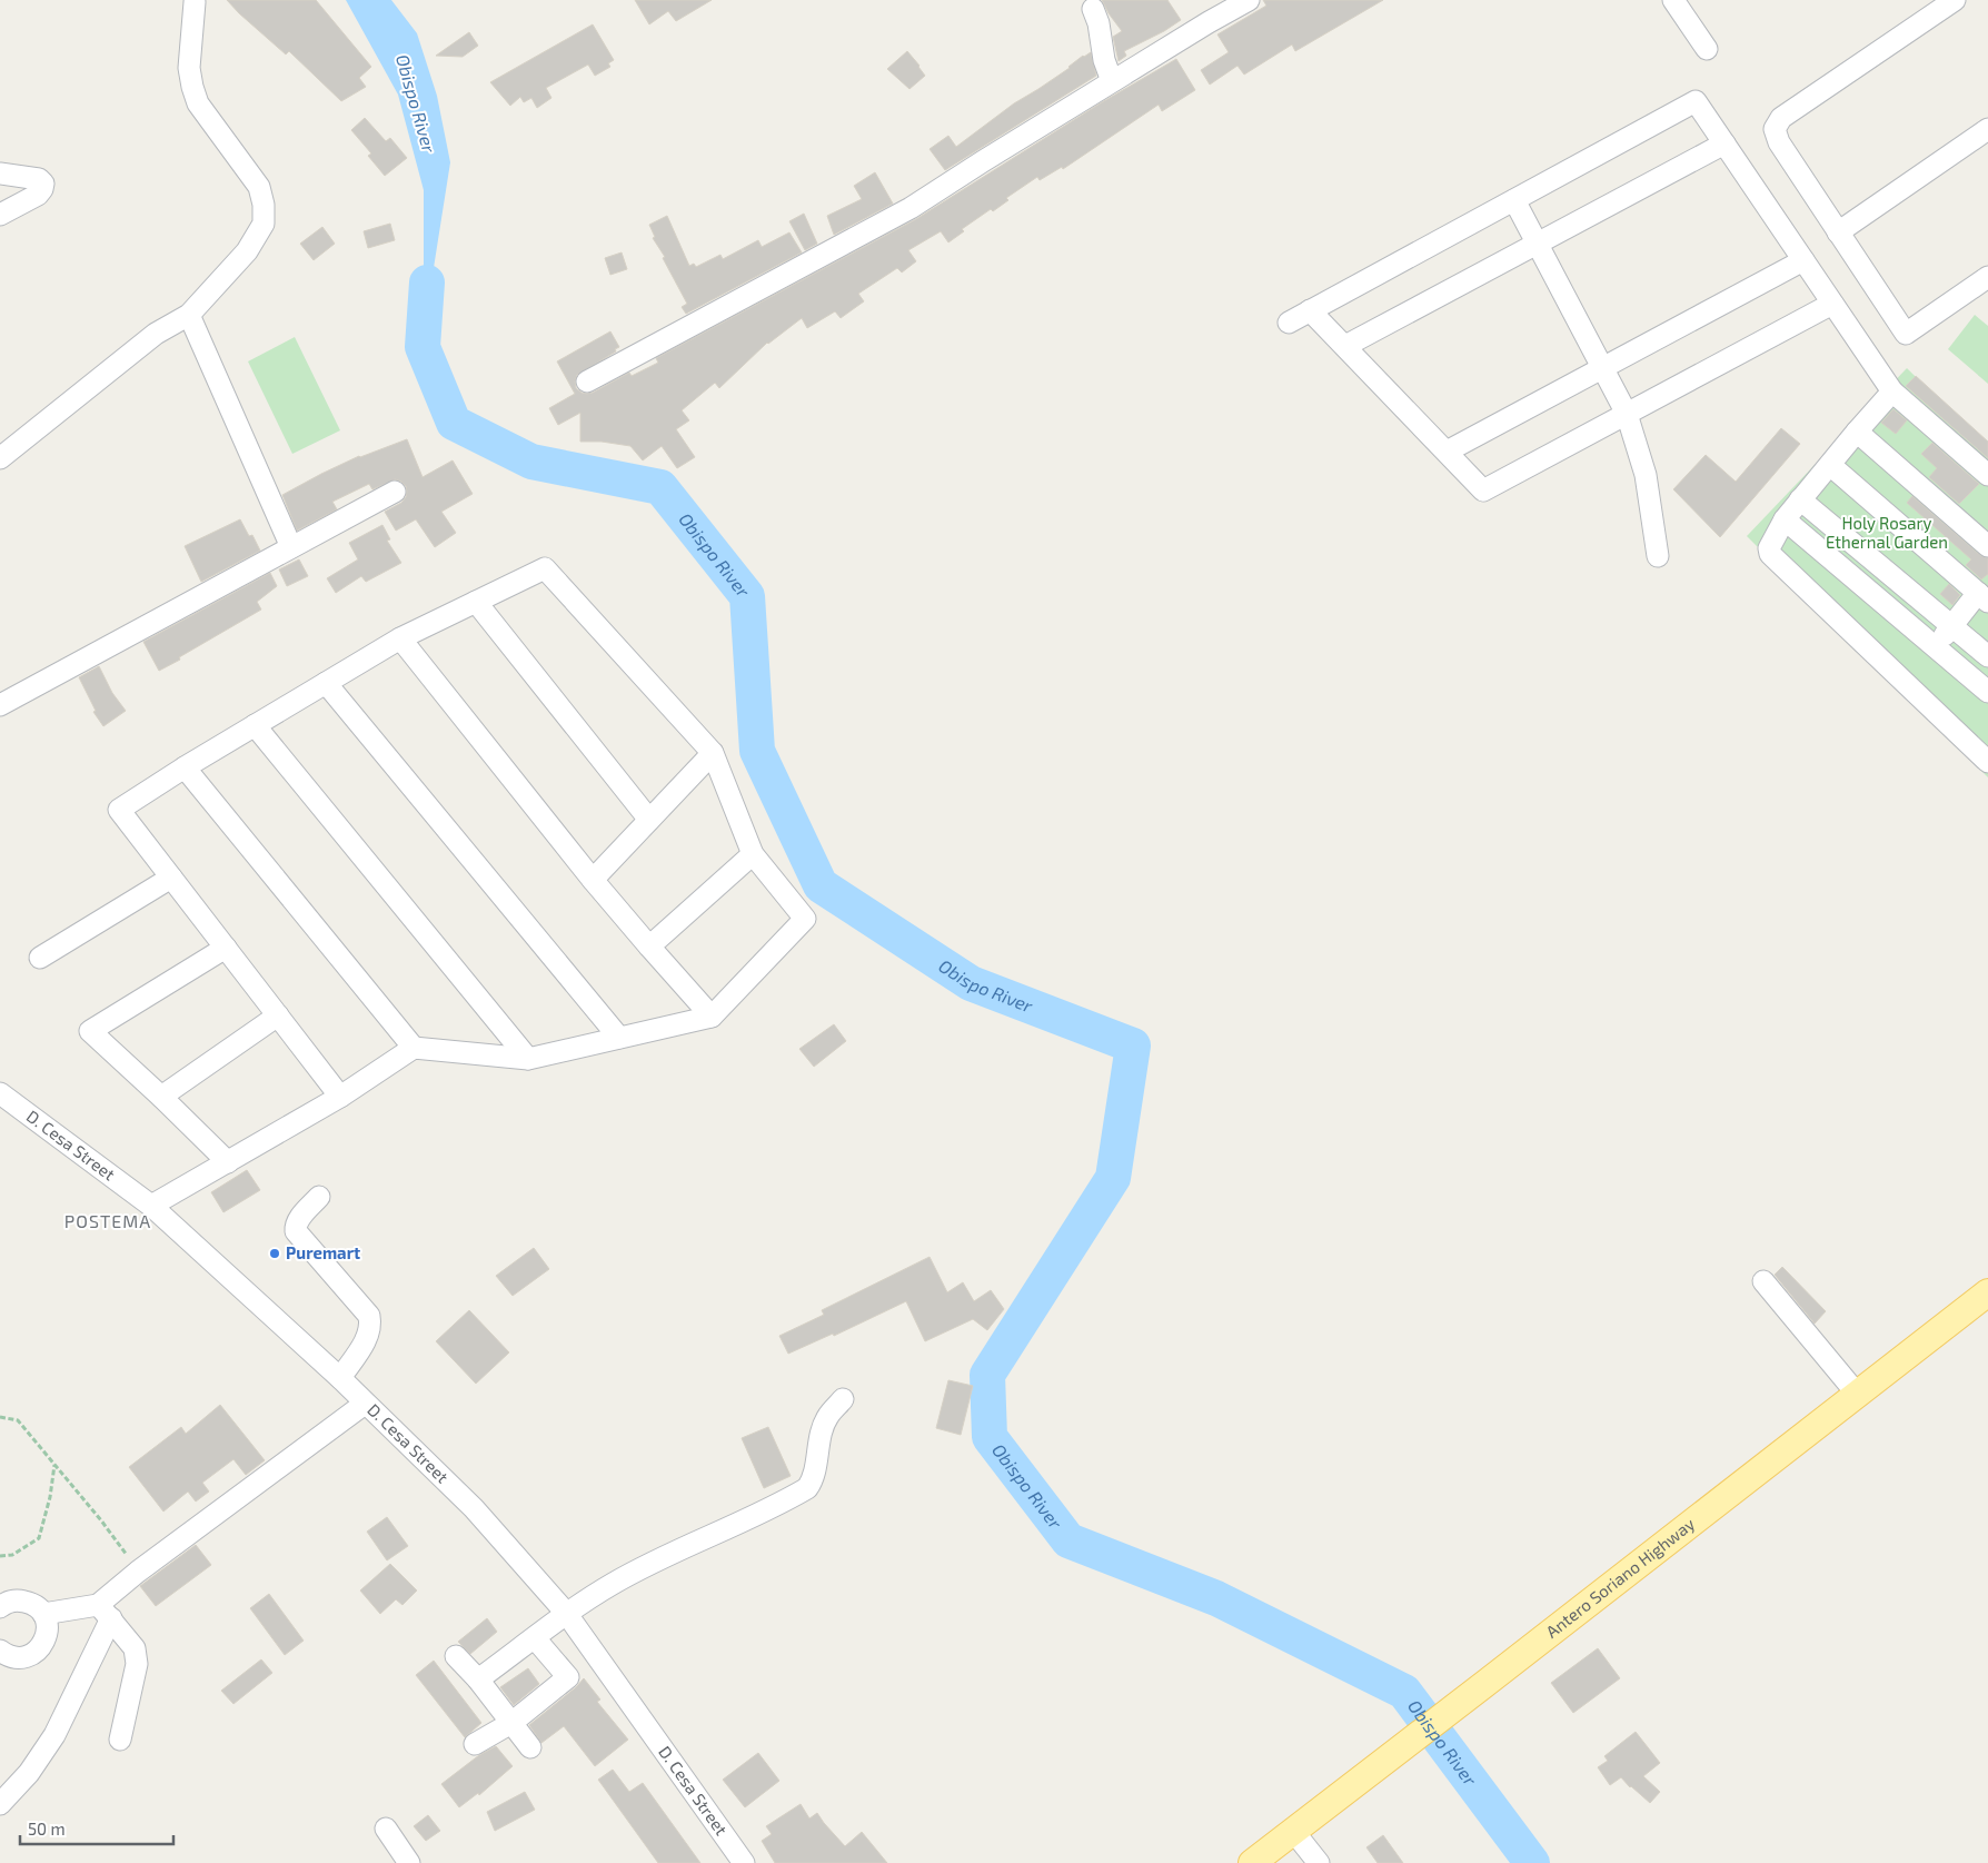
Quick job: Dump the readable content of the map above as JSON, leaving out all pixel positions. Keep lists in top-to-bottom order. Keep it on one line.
{"streets":{"main road":["Antero Soriano Highway"],"street":["D. Cesa Street"]},"districts":["POSTEMA"],"water":["Obispo River"],"parks":["Holy Rosary Ethernal Garden"],"places":["Puremart"],"scale_bar":"50 m"}
